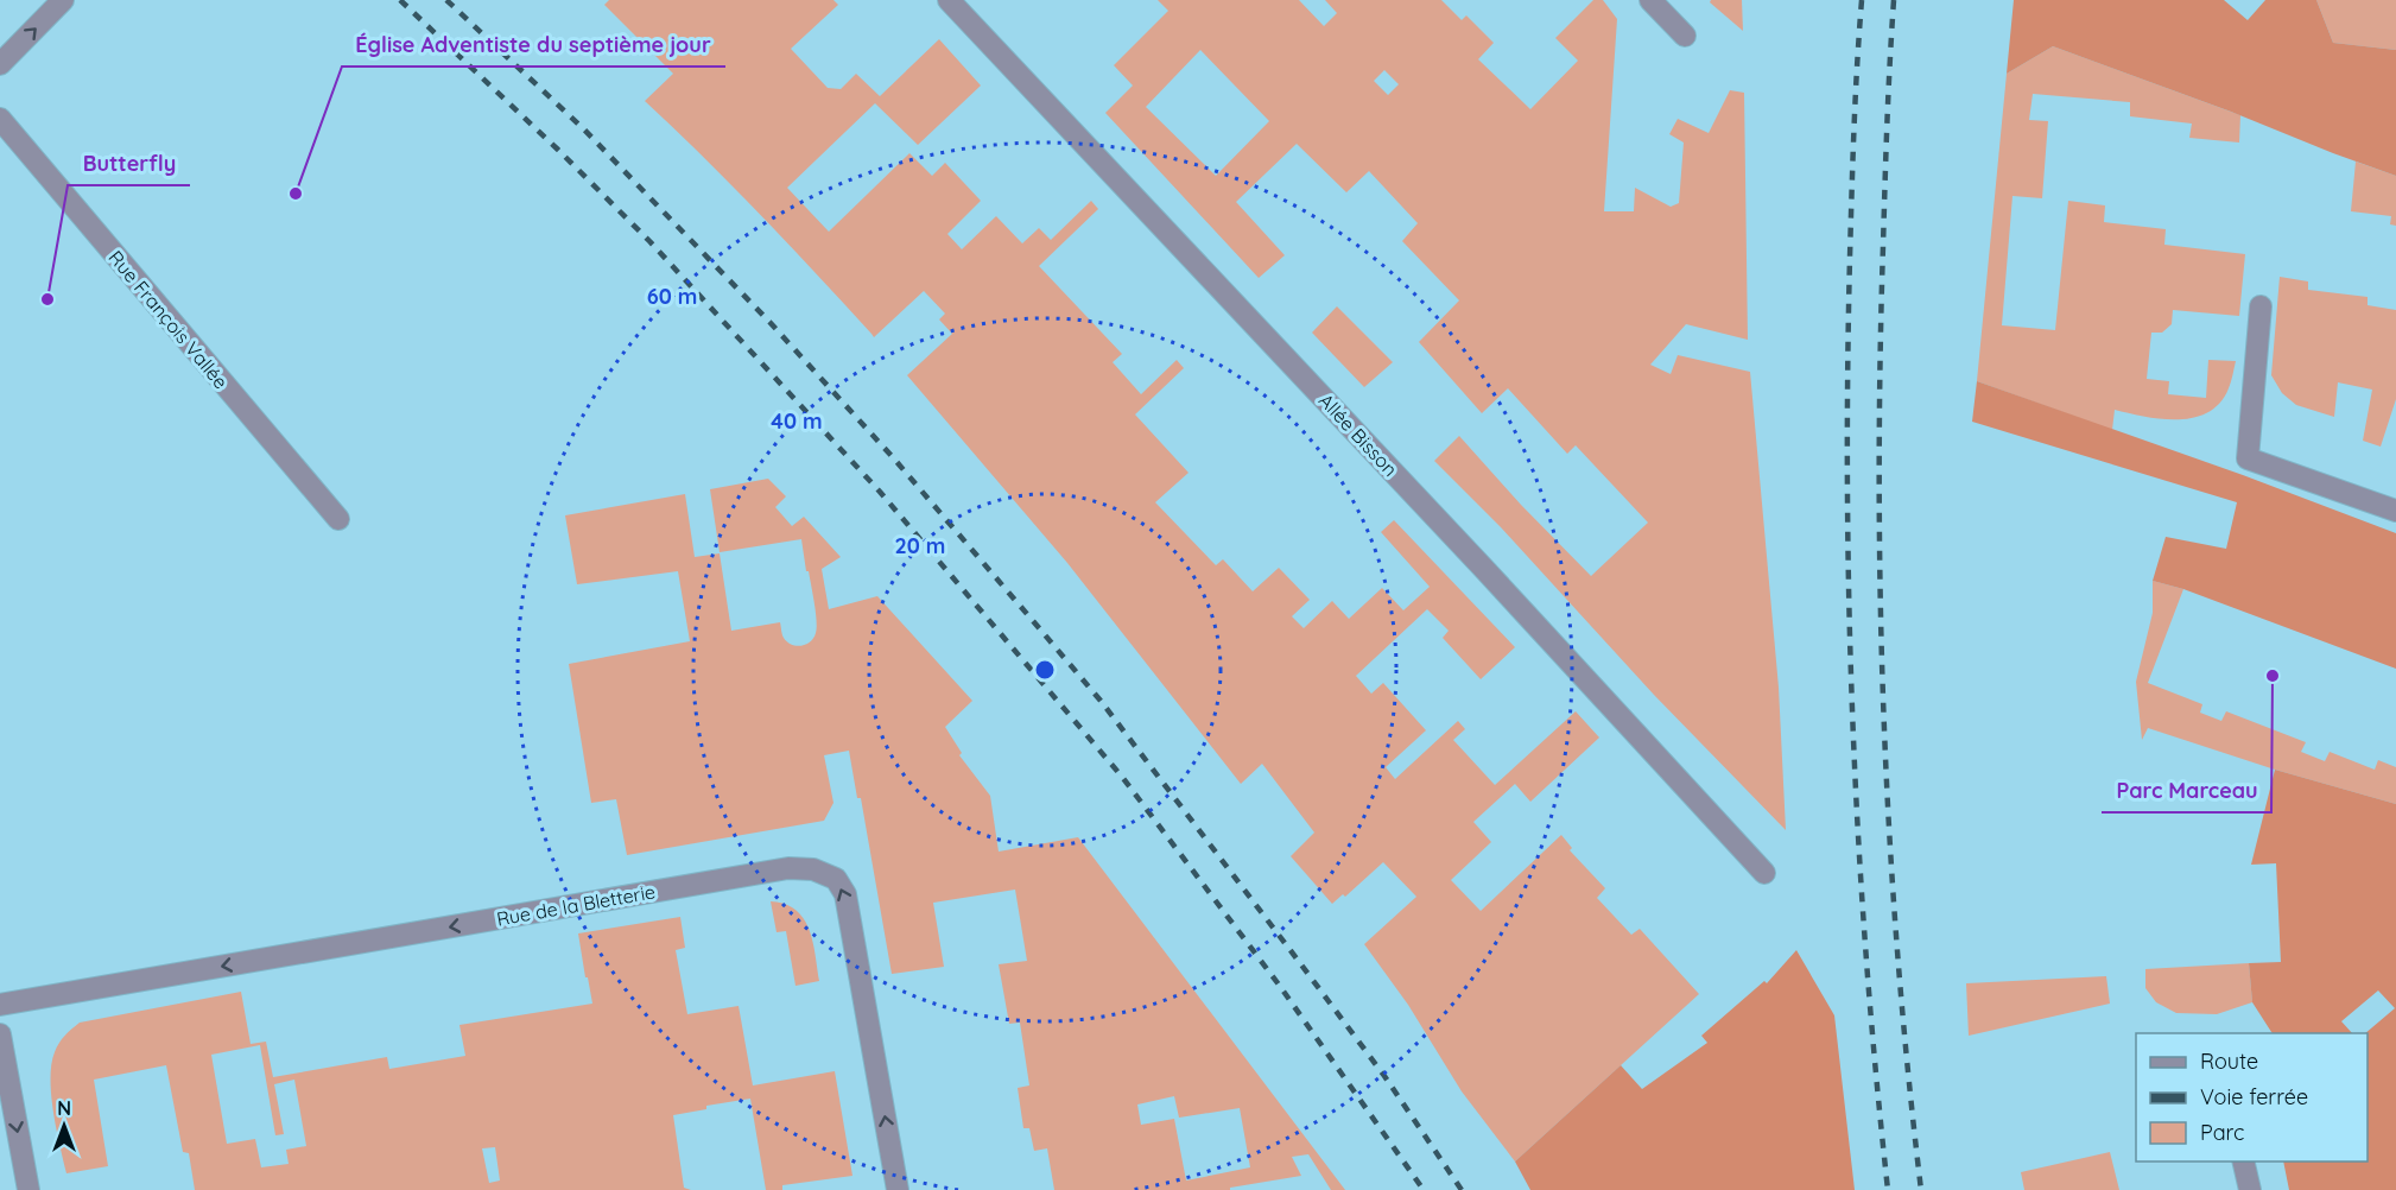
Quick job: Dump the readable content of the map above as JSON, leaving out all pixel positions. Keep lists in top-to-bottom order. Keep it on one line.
{"streets":{"street":["Rue François Vallée","Allée Bisson","Rue de la Bletterie"]},"places":["Église Adventiste du septième jour","Butterfly","Parc Marceau"],"legend":["Route","Voie ferrée","Parc"],"north":"top","rings":["60 m","40 m","20 m"]}
